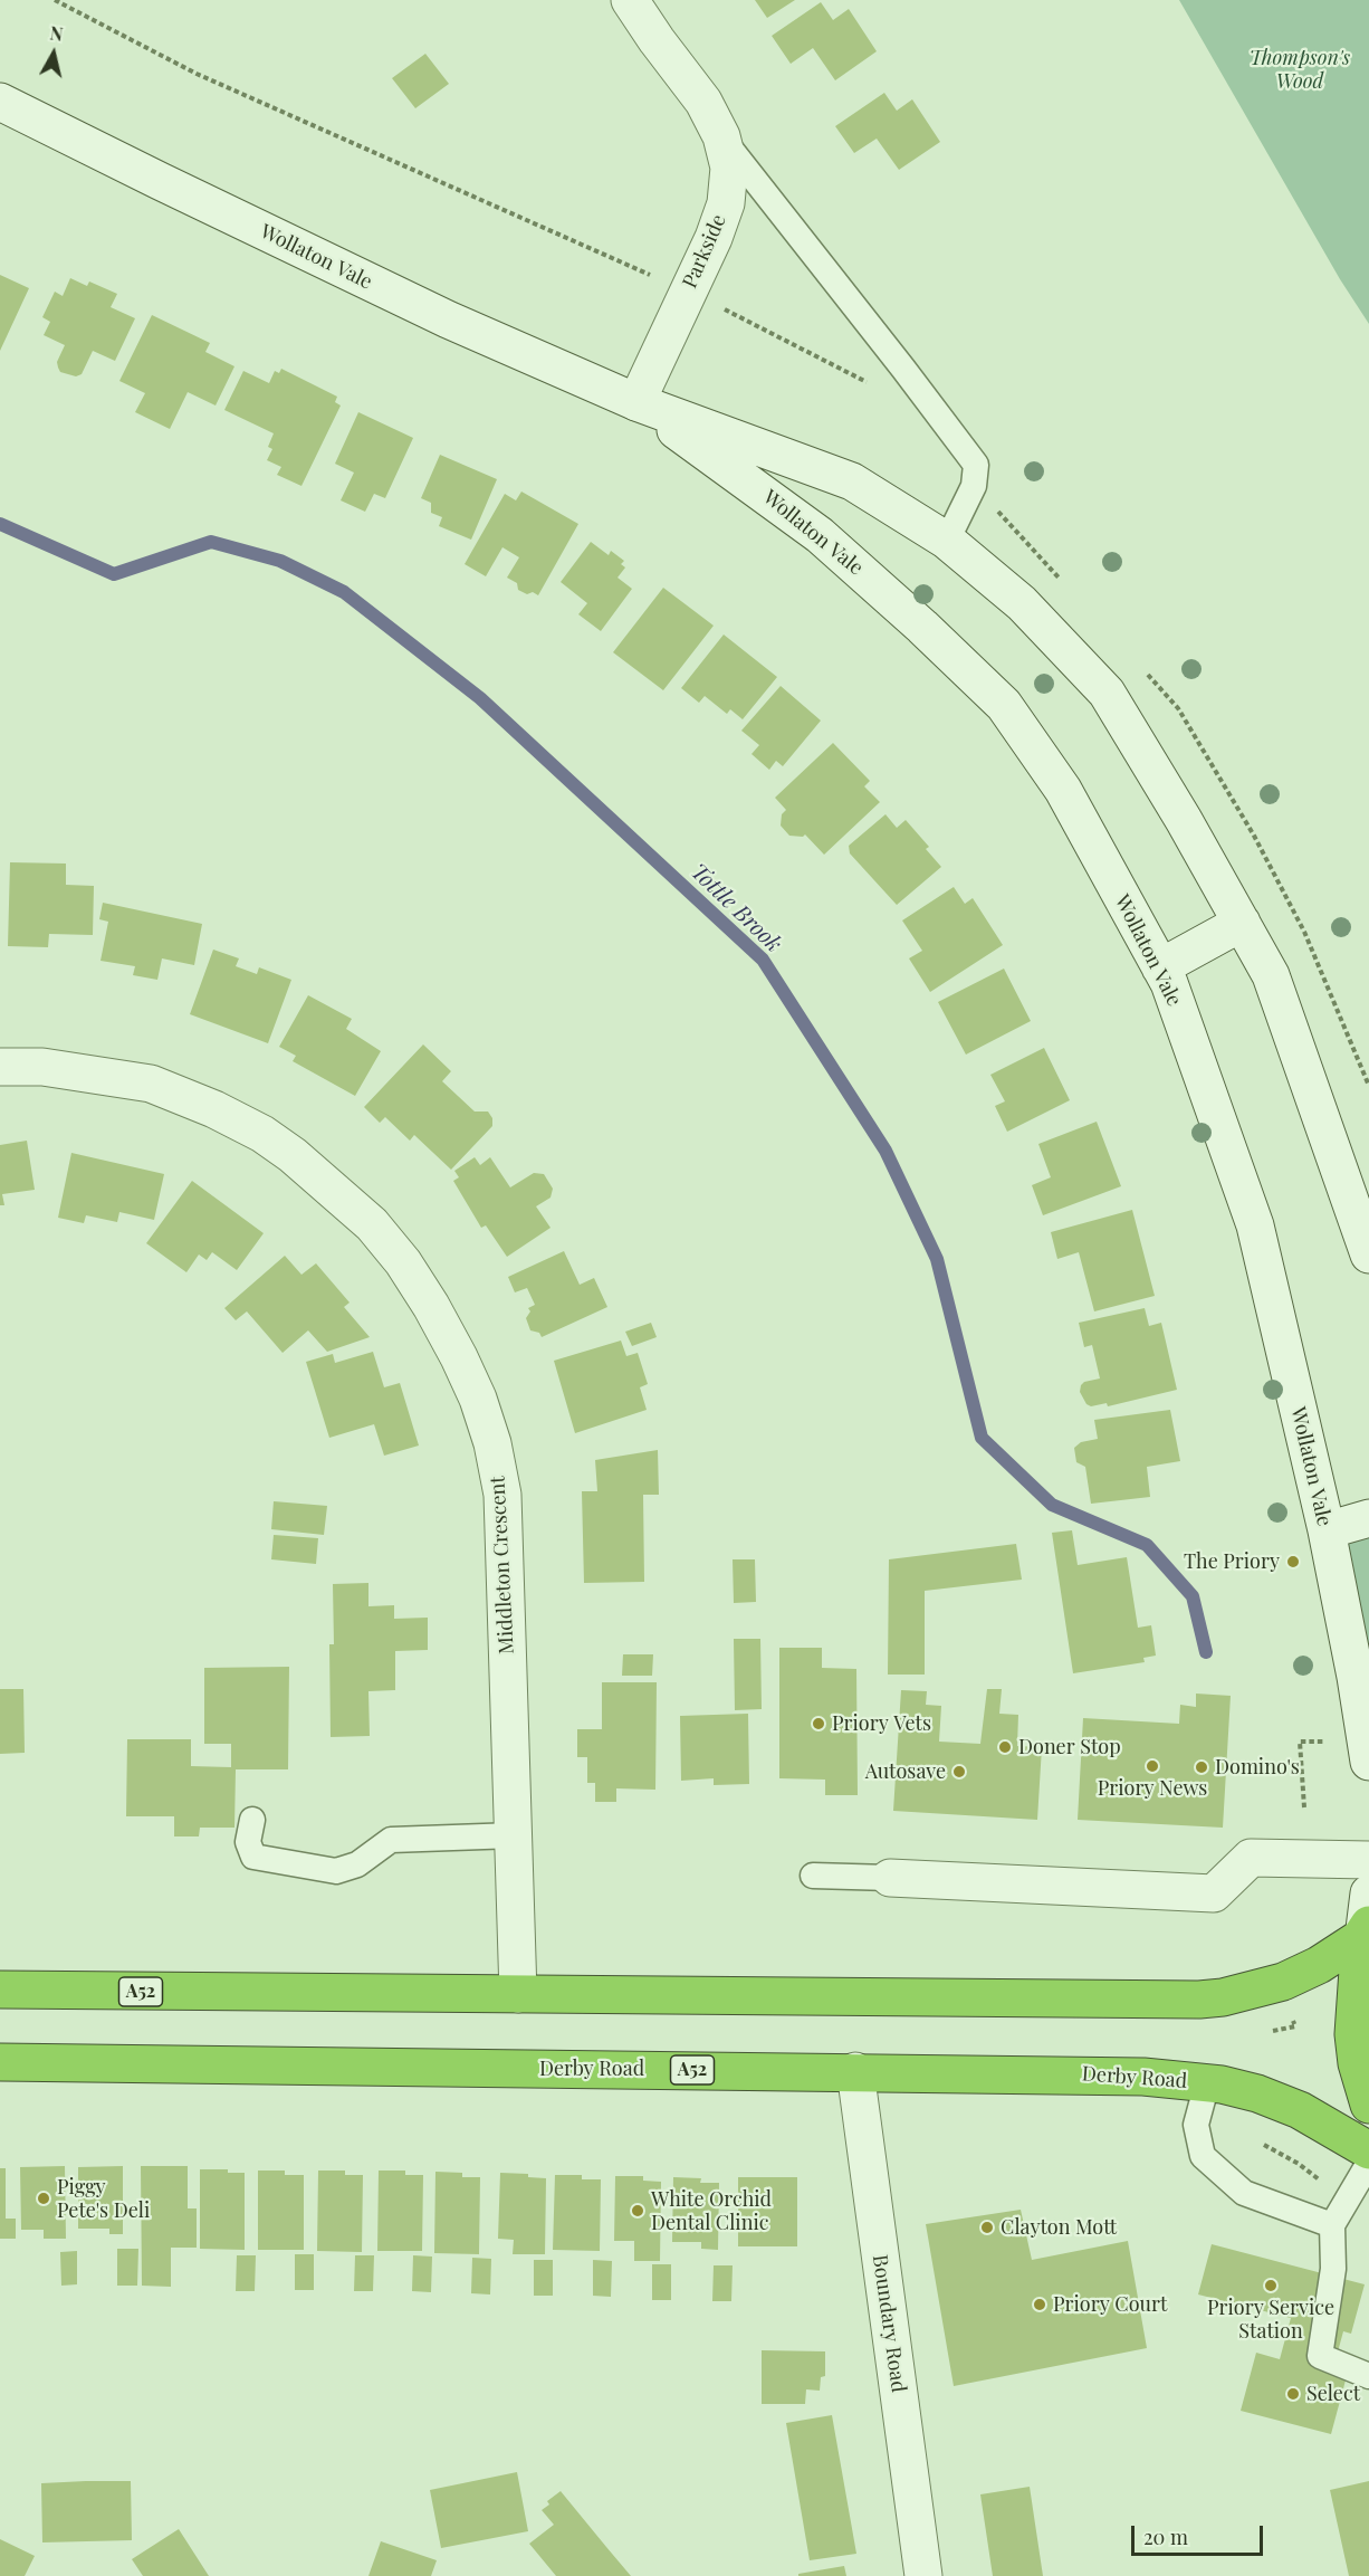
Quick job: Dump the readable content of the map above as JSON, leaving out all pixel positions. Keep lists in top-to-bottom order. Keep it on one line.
{"streets":{"highway":["A52","Derby Road"],"street":["Parkside","Wollaton Vale","Middleton Crescent","Boundary Road"]},"crossings":[["Parkside","Wollaton Vale"],["Middleton Crescent","A52"],["Derby Road","Boundary Road"]],"water":["Tottle Brook"],"parks":["Thompson's Wood"],"places":["The Priory","Priory Vets","Doner Stop","Priory News","Domino's","Autosave","Piggy Pete's Deli","White Orchid Dental Clinic","Clayton Mott","Priory Service Station","Priory Court","Select"],"scale_bar":"20 m","north":"top"}
